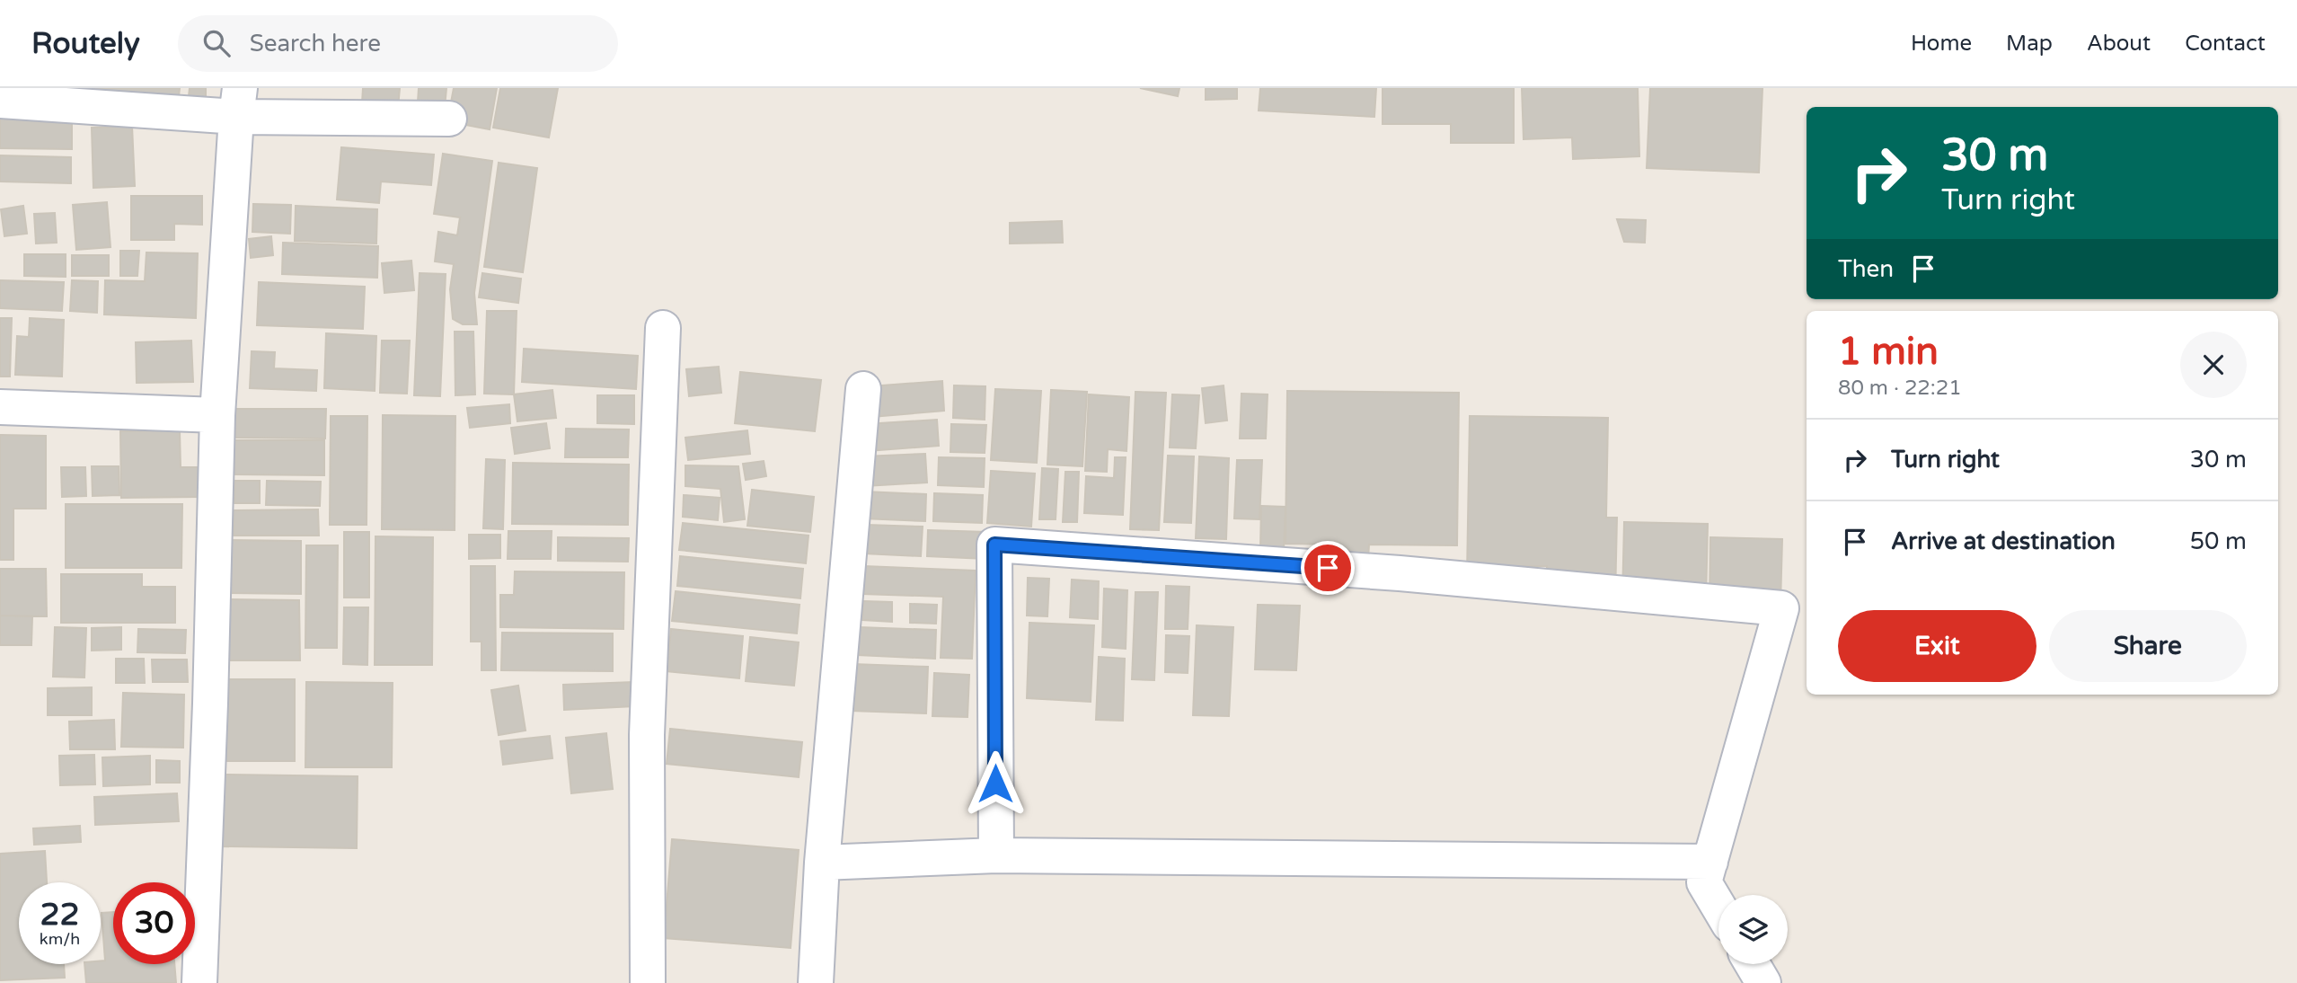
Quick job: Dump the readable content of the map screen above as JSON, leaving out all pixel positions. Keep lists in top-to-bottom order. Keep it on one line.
{"page":{"header":"Routely","search":"Search here","nav":["Home","Map","About","Contact"],"turn":["30 m","Turn right"],"then":"Then","heading":["1 min","80 m · 22:21"],"list":[{"name":"Turn right","value":"30 m"},{"name":"Arrive at destination","value":"50 m"}],"buttons":["Exit","Share"],"speed":"22 km/h","limit":"30"}}
